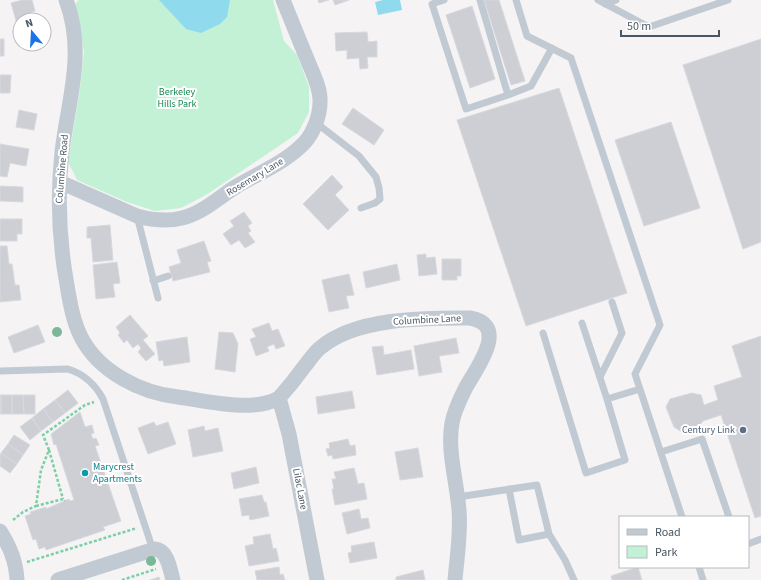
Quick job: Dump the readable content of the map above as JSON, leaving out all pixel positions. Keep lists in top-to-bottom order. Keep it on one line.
{"streets":{"street":["Columbine Road","Rosemary Lane","Columbine Lane","Lilac Lane"]},"crossings":[["Columbine Road","Rosemary Lane"],["Columbine Road","Columbine Lane"],["Columbine Road","Lilac Lane"],["Columbine Lane","Lilac Lane"]],"parks":["Berkeley Hills Park"],"places":["Century Link","Marycrest Apartments"],"legend":["Road","Park"],"scale_bar":"50 m","north":"top"}
